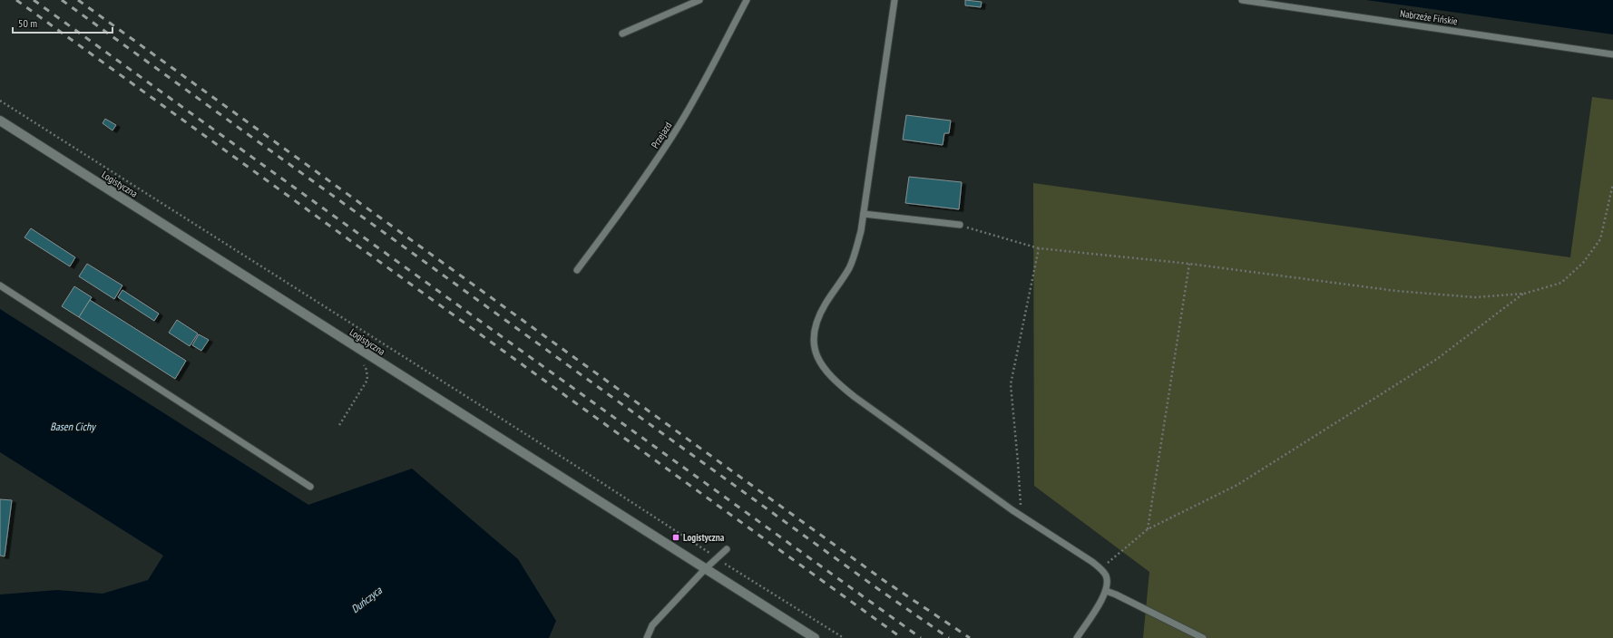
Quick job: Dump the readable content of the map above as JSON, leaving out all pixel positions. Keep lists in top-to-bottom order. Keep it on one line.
{"streets":{"street":["Logistyczna"],"lane":["Nabrzeże Fińskie","Przejazd"]},"water":["Basen Cichy","Duńczyca"],"places":{"transit":["Logistyczna"]},"scale_bar":"50 m"}
